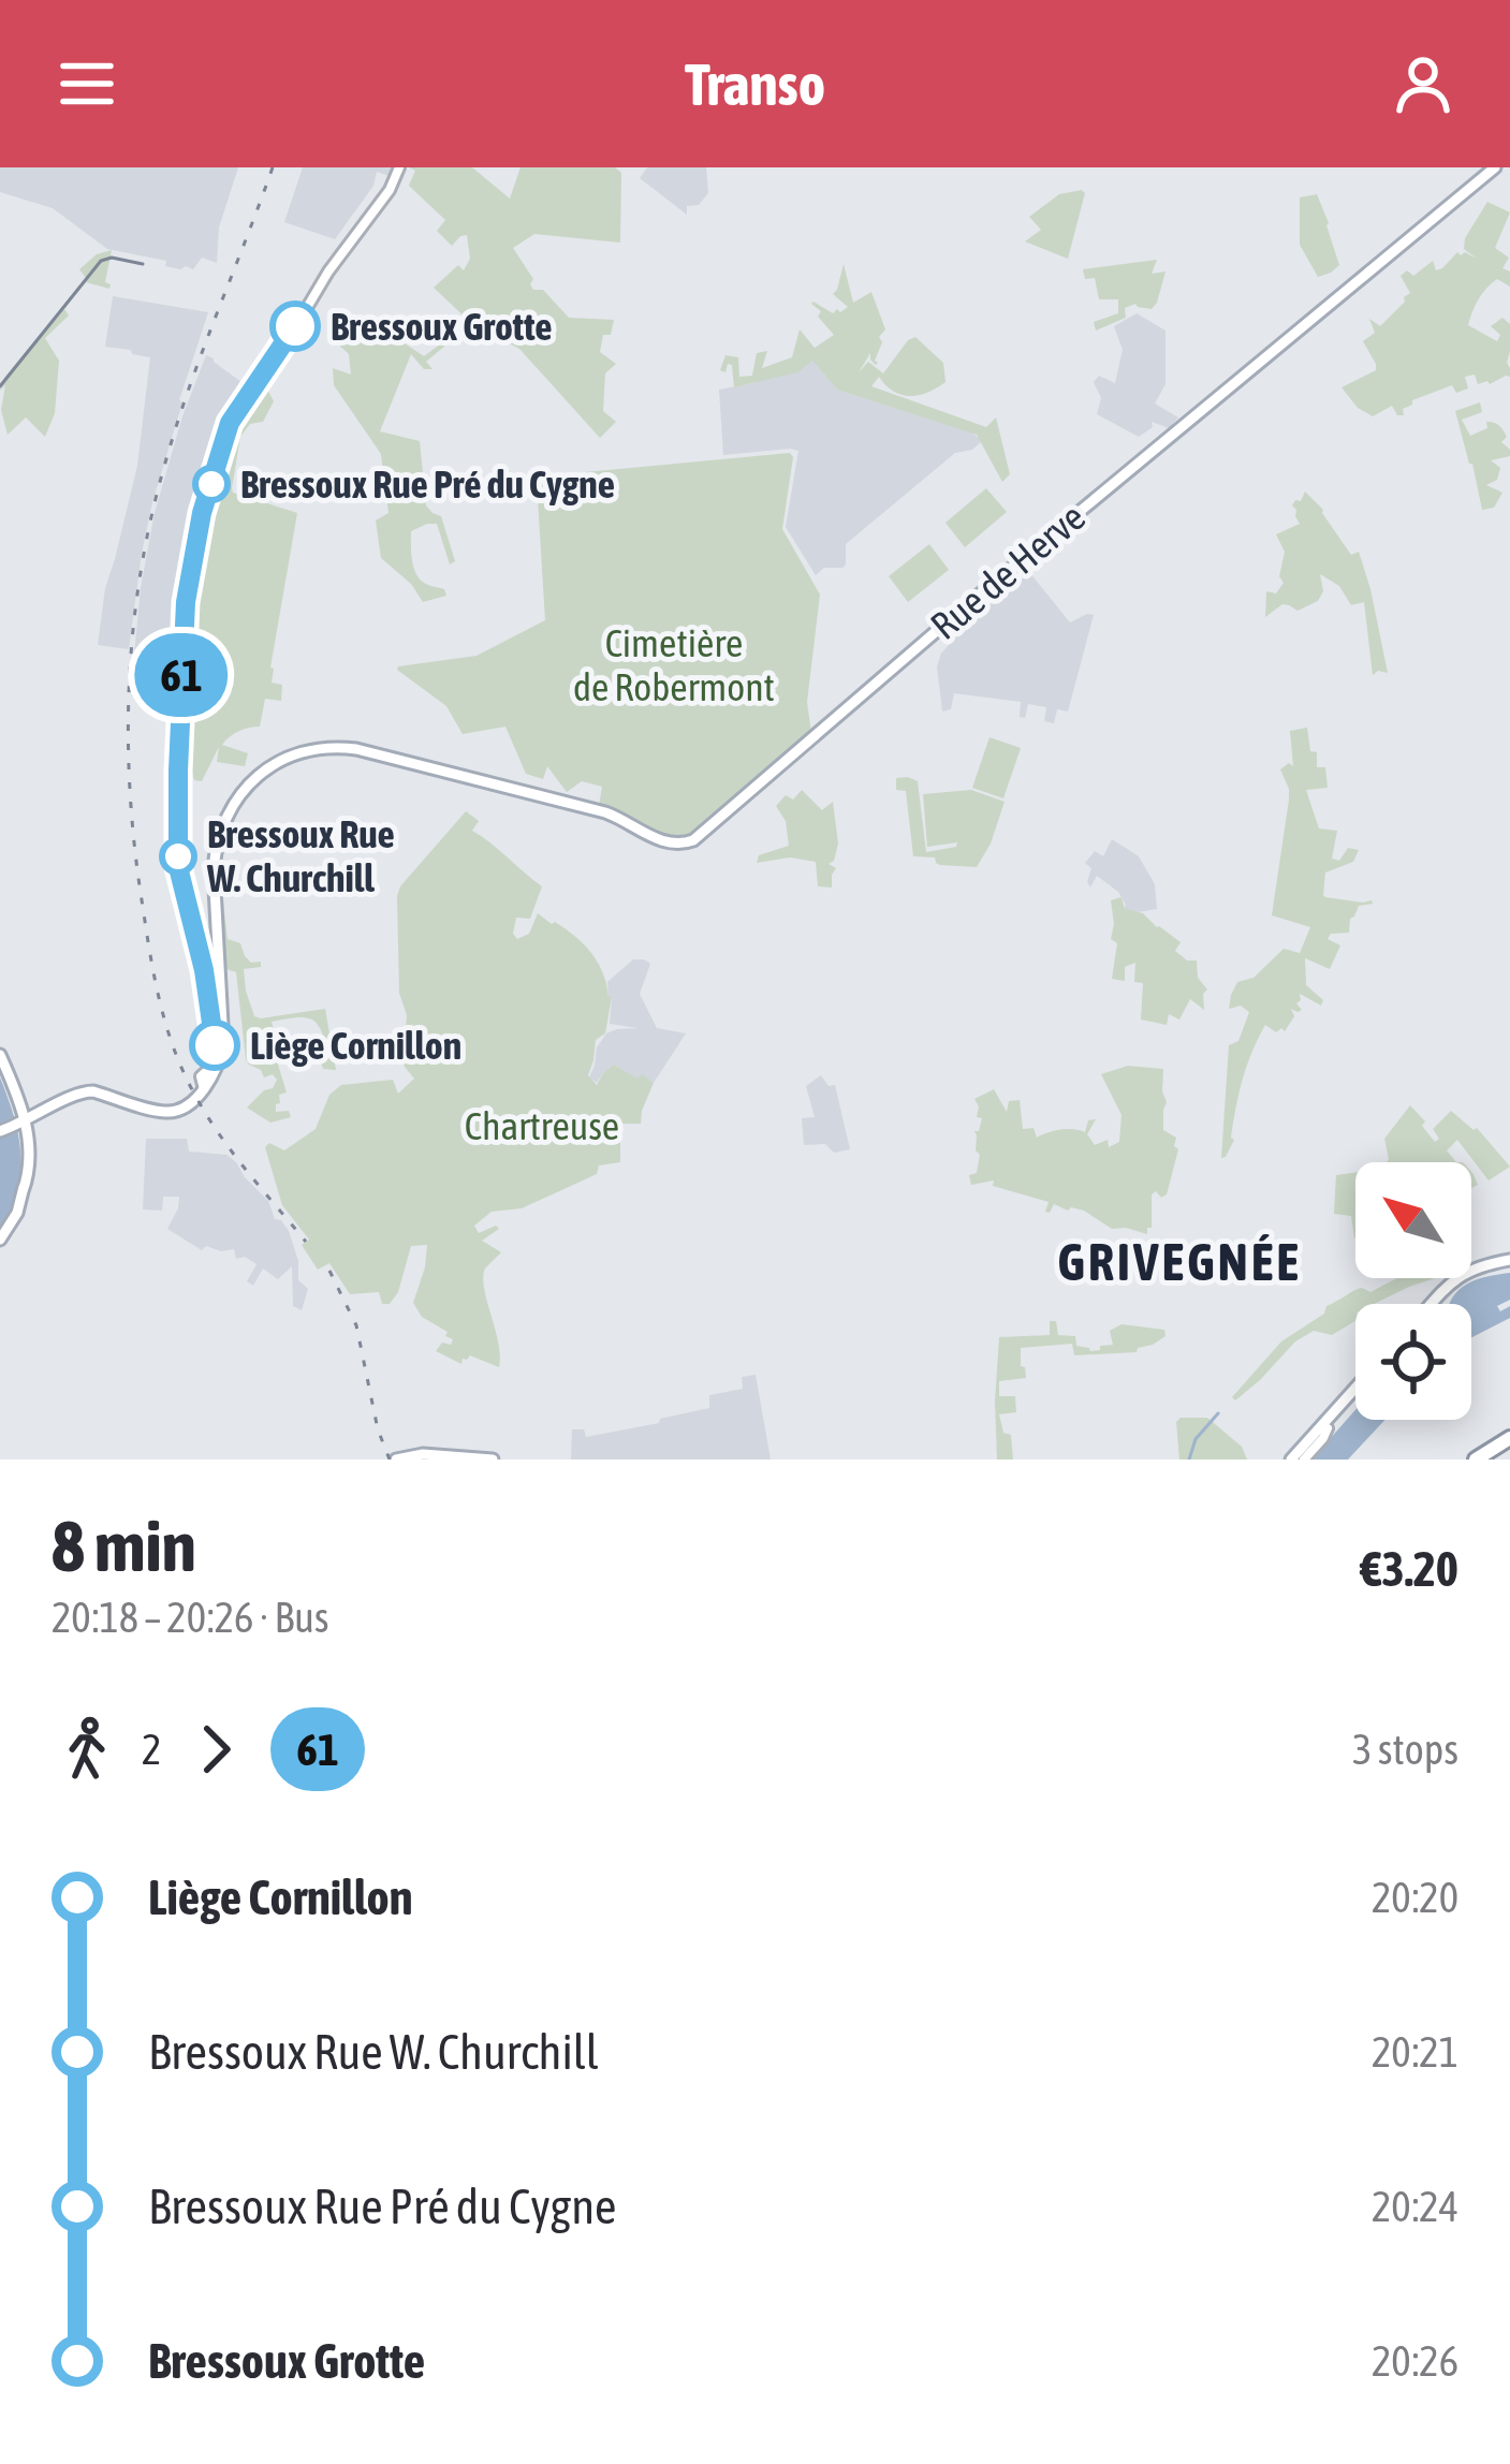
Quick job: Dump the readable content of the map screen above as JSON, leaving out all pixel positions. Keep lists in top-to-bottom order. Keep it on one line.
{"streets":{"main road":["Rue de Herve"]},"districts":["GRIVEGNÉE"],"parks":["Cimetière de Robermont","Chartreuse"],"places":["Bressoux Grotte","Bressoux Rue Pré du Cygne","Bressoux Rue W. Churchill","Liège Cornillon"],"lines":["bus line 61"],"north":"top left","page":{"header":"Transo","on_map":"61","heading":["8 min","20:18 – 20:26 · Bus","€3.20"],"legs":["2","61","3 stops"],"list":[{"name":"Liège Cornillon","value":"20:20"},{"name":"Bressoux Rue W. Churchill","value":"20:21"},{"name":"Bressoux Rue Pré du Cygne","value":"20:24"},{"name":"Bressoux Grotte","value":"20:26"}]}}
